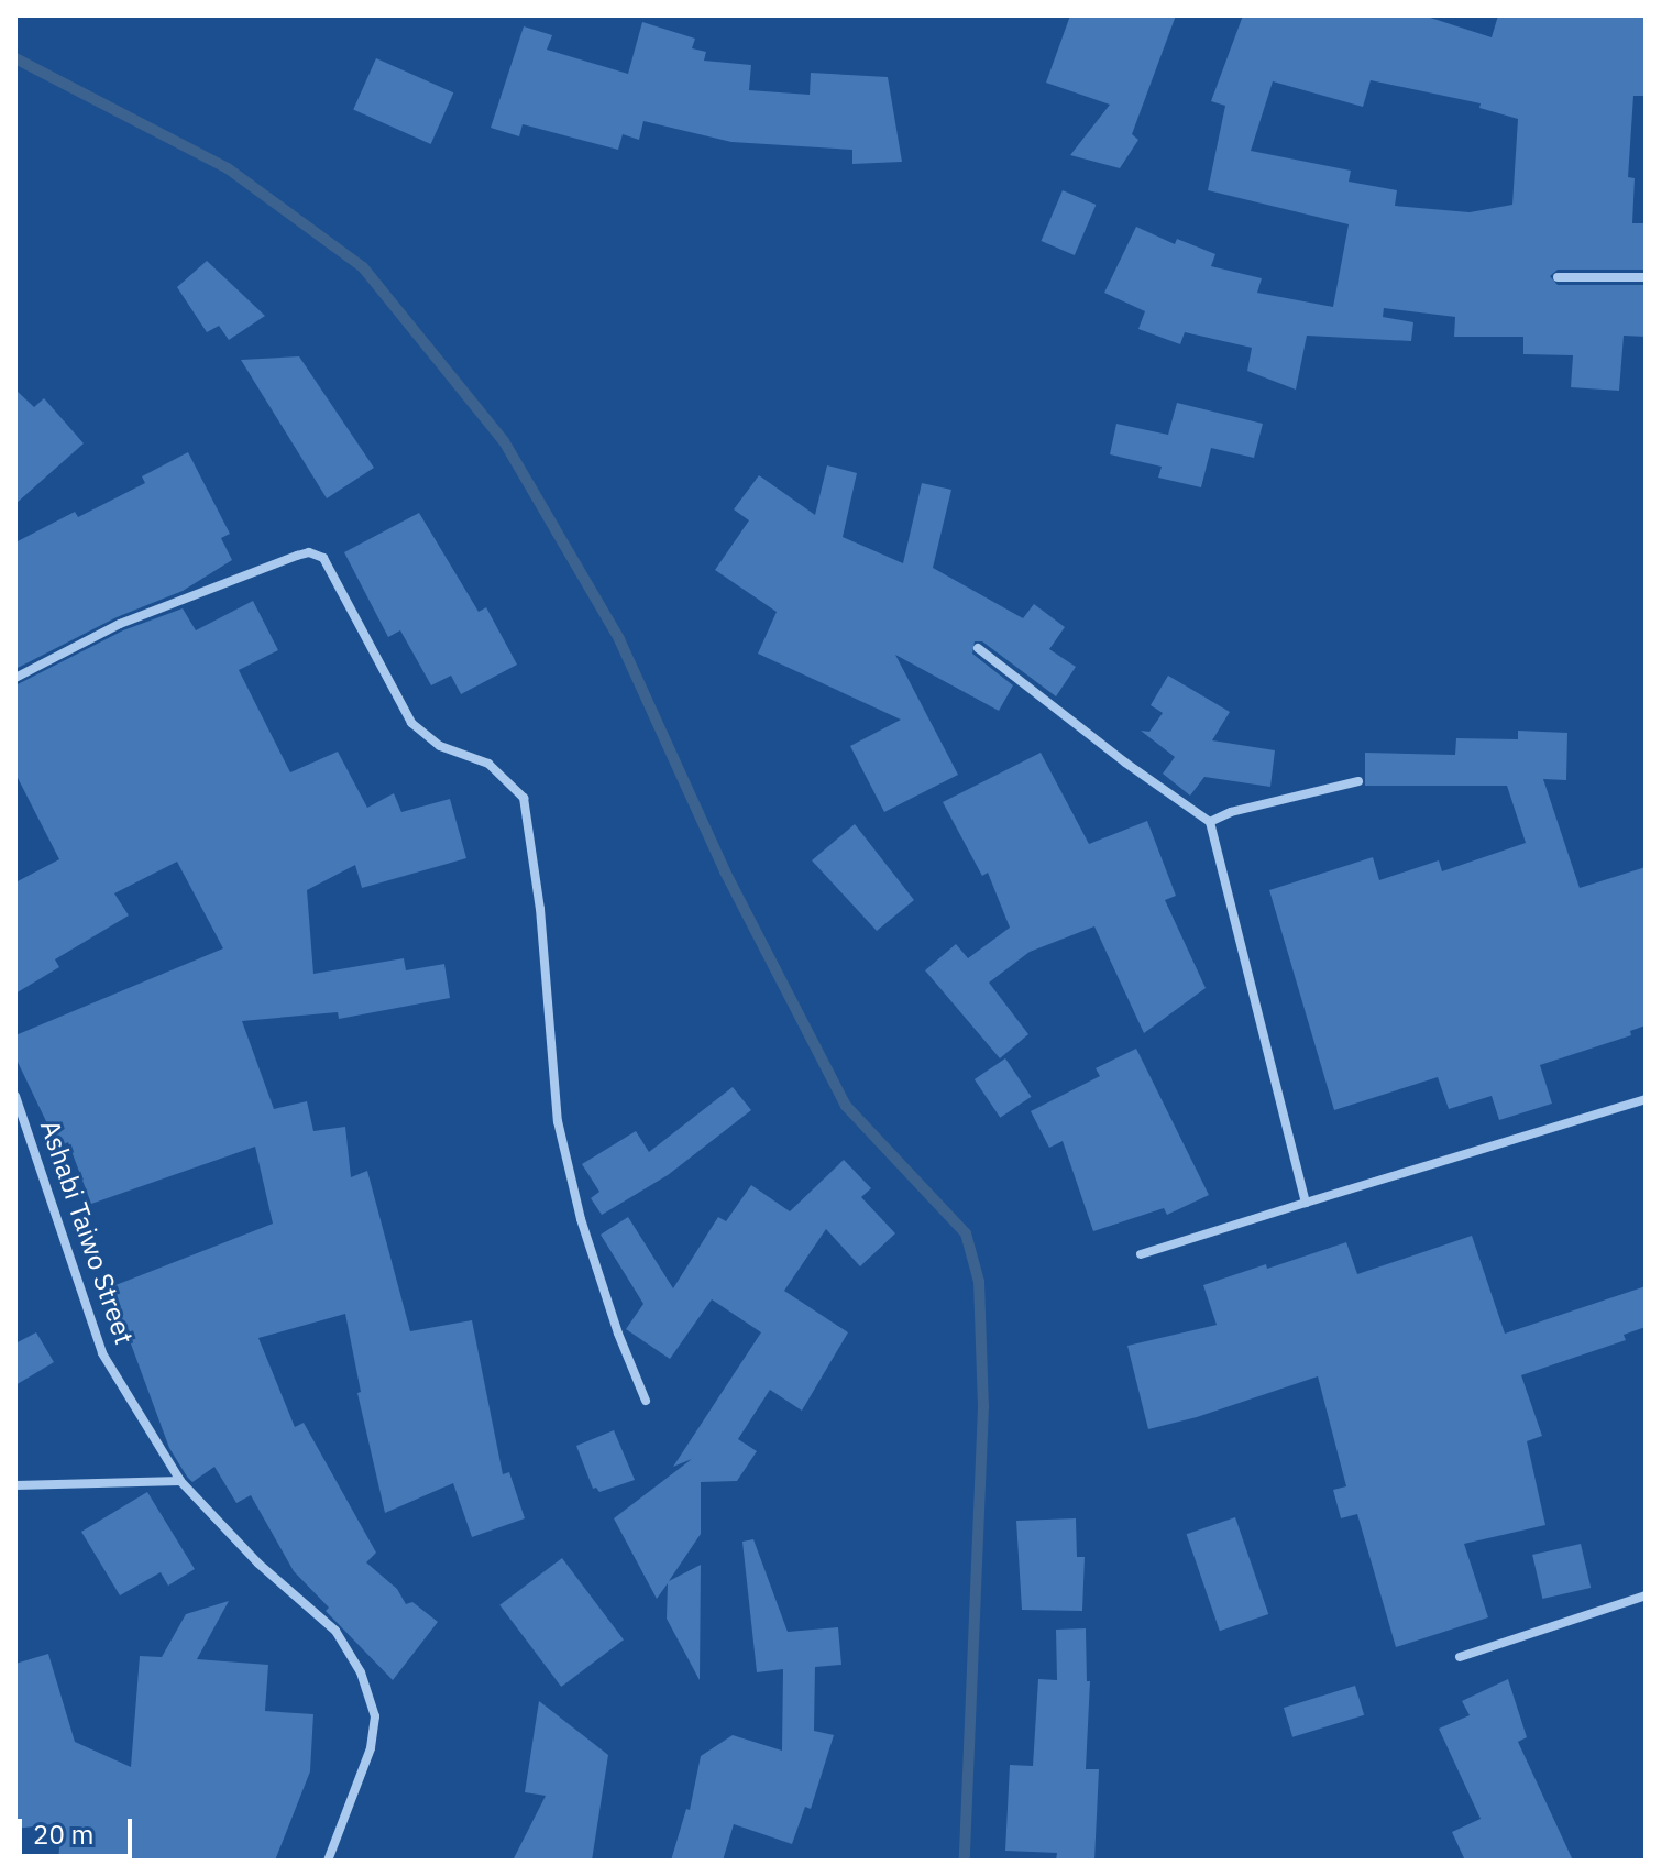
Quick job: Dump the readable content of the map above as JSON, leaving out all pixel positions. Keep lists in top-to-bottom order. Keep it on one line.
{"streets":{"street":["Ashabi Taiwo Street"]},"scale_bar":"20 m"}
